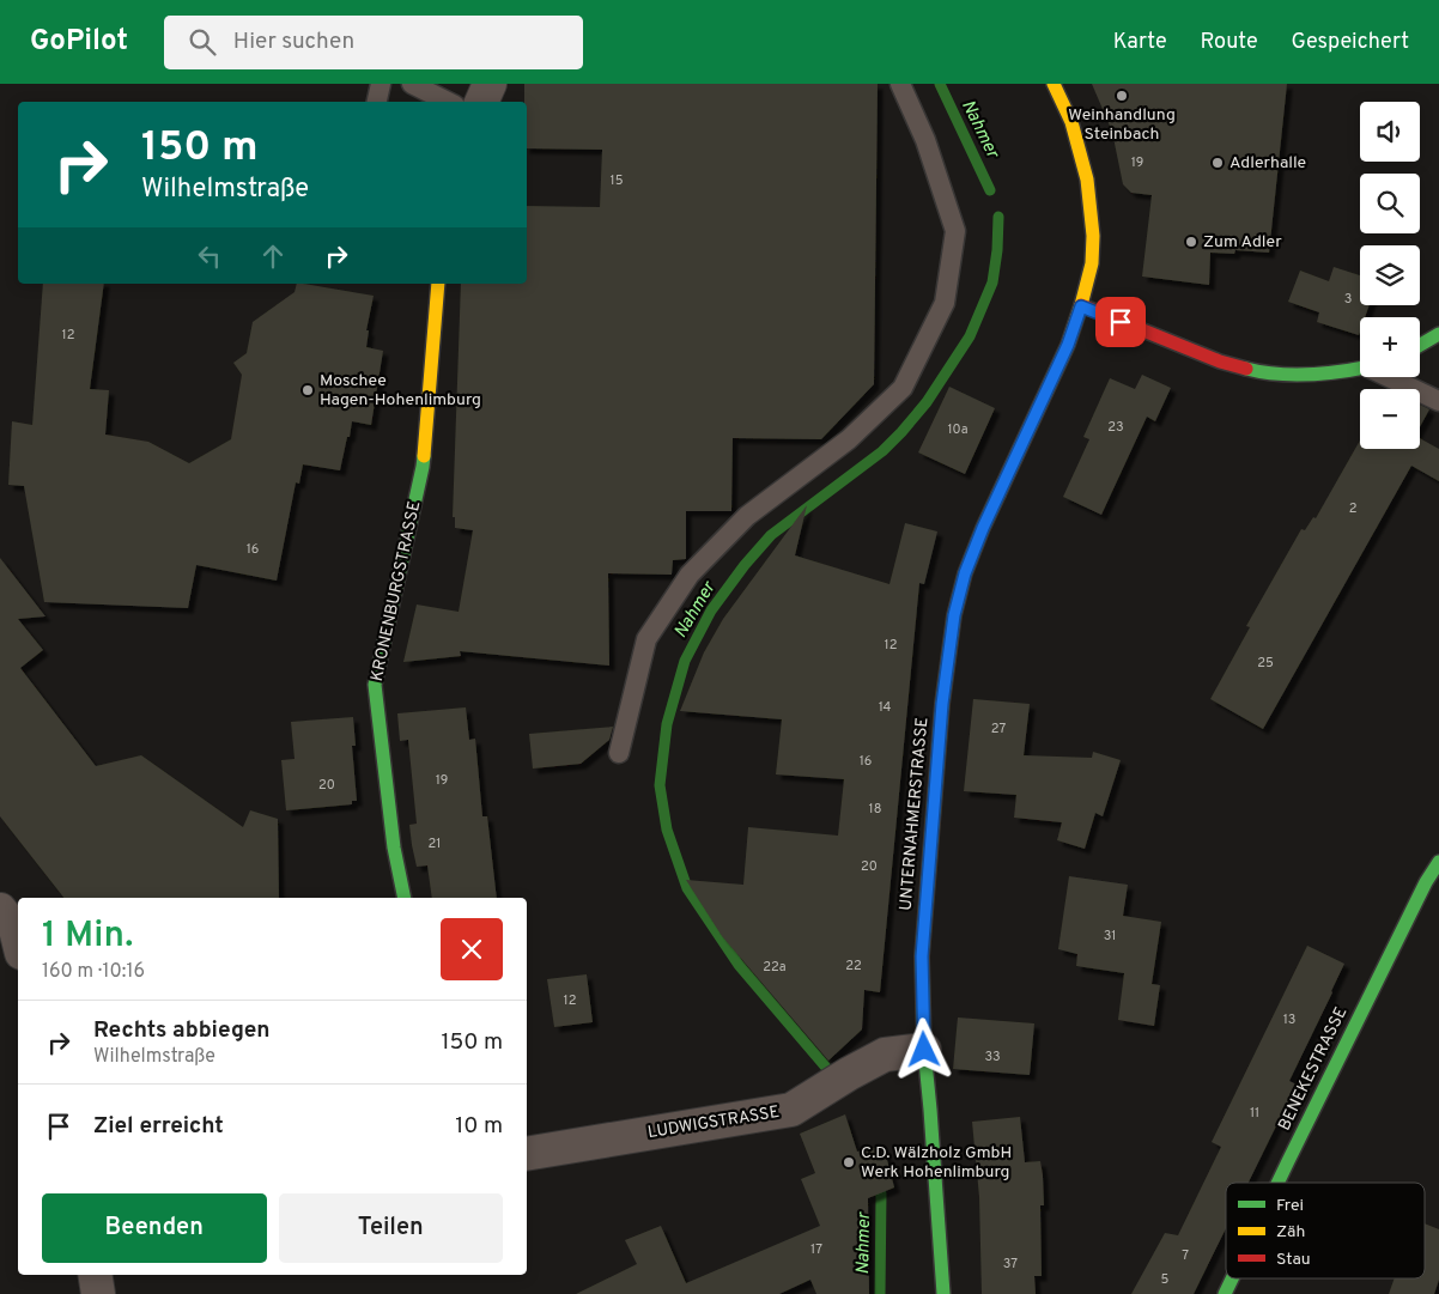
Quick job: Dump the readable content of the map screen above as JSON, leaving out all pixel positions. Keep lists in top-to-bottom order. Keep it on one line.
{"streets":{"street":["KRONENBURGSTRASSE","UNTERNAHMERSTRASSE","BENEKESTRASSE","LUDWIGSTRASSE"]},"crossings":[["UNTERNAHMERSTRASSE","LUDWIGSTRASSE"]],"water":["Nahmer"],"places":["Weinhandlung Steinbach","Adlerhalle","Zum Adler","Moschee Hagen-Hohenlimburg","C.D. Wälzholz GmbH Werk Hohenlimburg"],"house_numbers":["19","15","3","12","23","10a","2","16","12","25","14","27","16","19","20","18","21","20","31","22","22a","12","13","33","11","17","7","37","5"],"legend":["Frei","Zäh","Stau"],"page":{"header":"GoPilot","search":"Hier suchen","nav":["Karte","Route","Gespeichert"],"map_buttons":["+","−"],"turn":["150 m","Wilhelmstraße"],"heading":["1 Min.","160 m · 10:16"],"list":[{"name":"Rechts abbiegen","note":"Wilhelmstraße","value":"150 m"},{"name":"Ziel erreicht","value":"10 m"}],"buttons":["Beenden","Teilen"]}}
